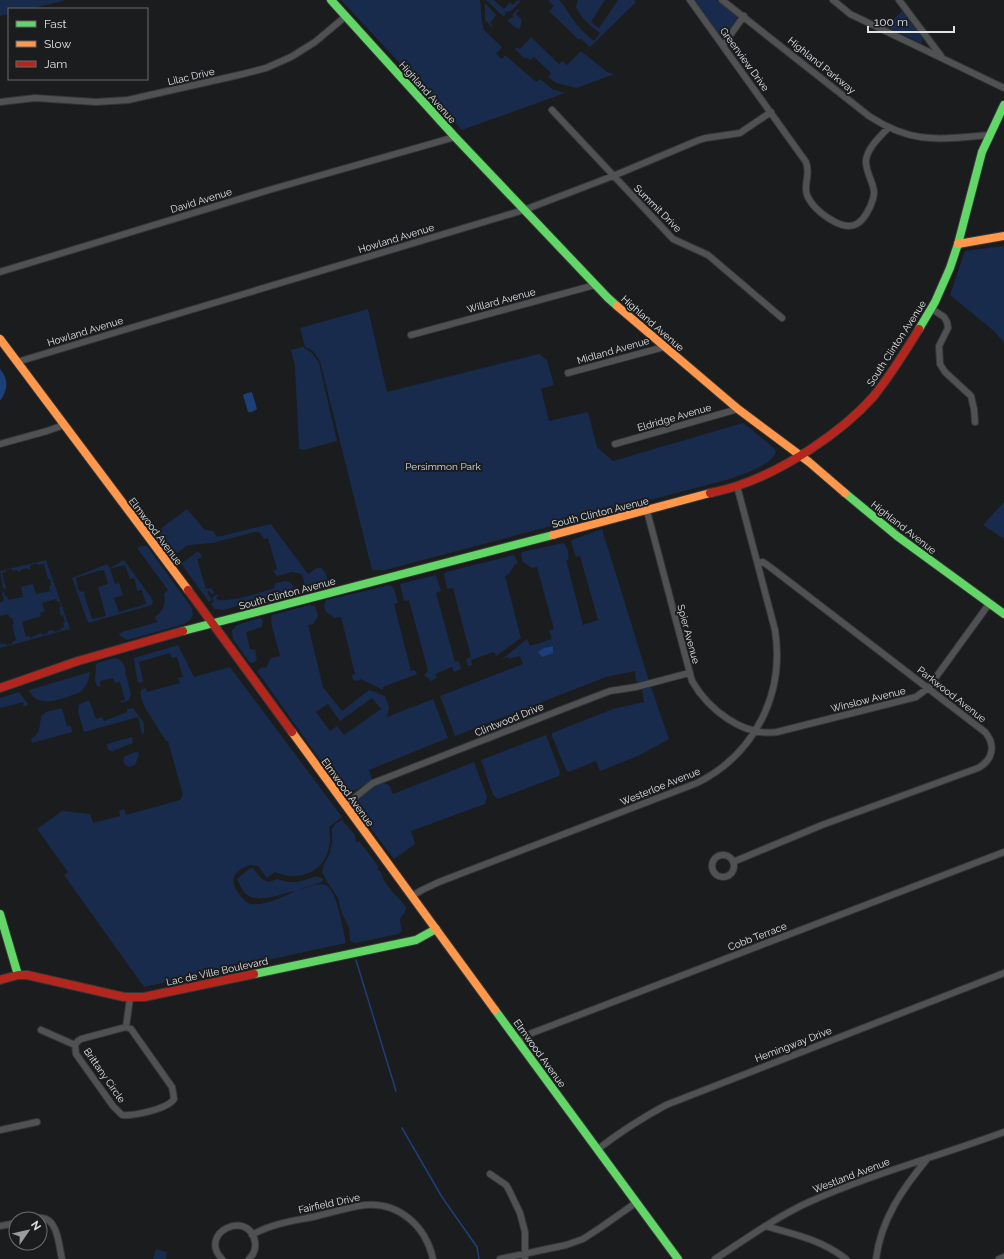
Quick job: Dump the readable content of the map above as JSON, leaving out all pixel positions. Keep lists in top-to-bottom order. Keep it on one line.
{"streets":{"street":["Greenview Drive","Highland Parkway","Lilac Drive","Highland Avenue","David Avenue","Summit Drive","Howland Avenue","Willard Avenue","South Clinton Avenue","Midland Avenue","Eldridge Avenue","Elmwood Avenue","Spier Avenue","Parkwood Avenue","Winslow Avenue","Clintwood Drive","Westerloe Avenue","Cobb Terrace","Lac de Ville Boulevard","Hemingway Drive","Brittany Circle","Westland Avenue","Fairfield Drive"]},"crossings":[["Greenview Drive","Highland Parkway"],["Greenview Drive","Howland Avenue"],["Highland Parkway","South Clinton Avenue"],["Lilac Drive","Highland Avenue"],["Highland Avenue","David Avenue"],["Highland Avenue","Howland Avenue"],["Highland Avenue","Willard Avenue"],["Highland Avenue","South Clinton Avenue"],["Highland Avenue","Midland Avenue"],["Highland Avenue","Eldridge Avenue"],["Highland Avenue","Winslow Avenue"],["Summit Drive","Howland Avenue"],["Howland Avenue","Elmwood Avenue"],["South Clinton Avenue","Elmwood Avenue"],["South Clinton Avenue","Spier Avenue"],["South Clinton Avenue","Westerloe Avenue"],["Elmwood Avenue","Clintwood Drive"],["Elmwood Avenue","Westerloe Avenue"],["Elmwood Avenue","Cobb Terrace"],["Elmwood Avenue","Lac de Ville Boulevard"],["Elmwood Avenue","Hemingway Drive"],["Spier Avenue","Winslow Avenue"],["Spier Avenue","Clintwood Drive"],["Spier Avenue","Westerloe Avenue"],["Parkwood Avenue","Winslow Avenue"],["Parkwood Avenue","Westerloe Avenue"],["Winslow Avenue","Westerloe Avenue"]],"parks":["Persimmon Park"],"legend":["Fast","Slow","Jam"],"scale_bar":"100 m","north":"top right"}
